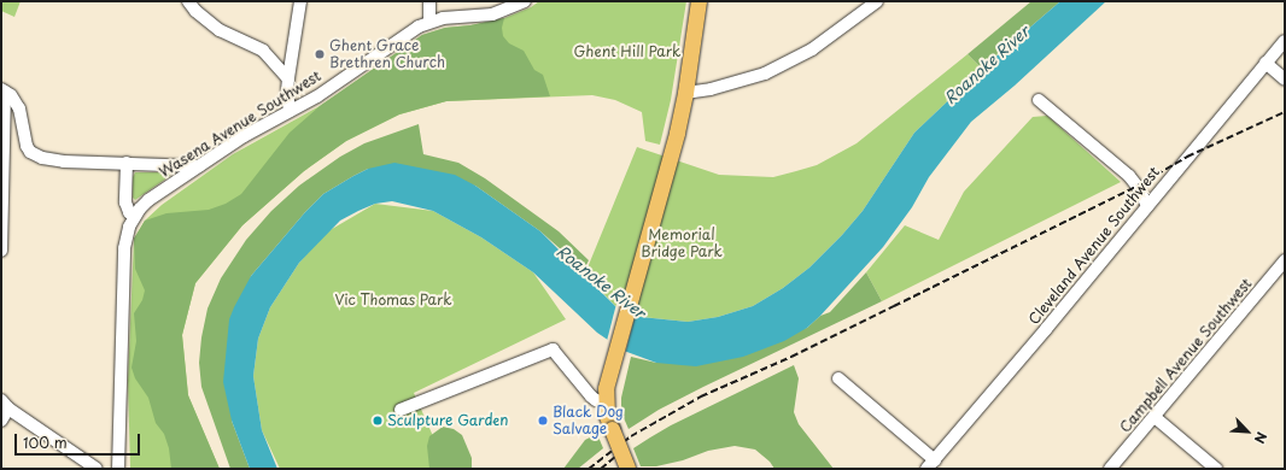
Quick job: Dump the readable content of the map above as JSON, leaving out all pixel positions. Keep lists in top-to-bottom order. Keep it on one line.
{"streets":{"street":["Wasena Avenue Southwest","Cleveland Avenue Southwest","Campbell Avenue Southwest"]},"water":["Roanoke River"],"parks":["Ghent Hill Park","Memorial Bridge Park","Vic Thomas Park"],"places":["Ghent Grace Brethren Church","Sculpture Garden","Black Dog Salvage"],"scale_bar":"100 m","north":"bottom right"}
